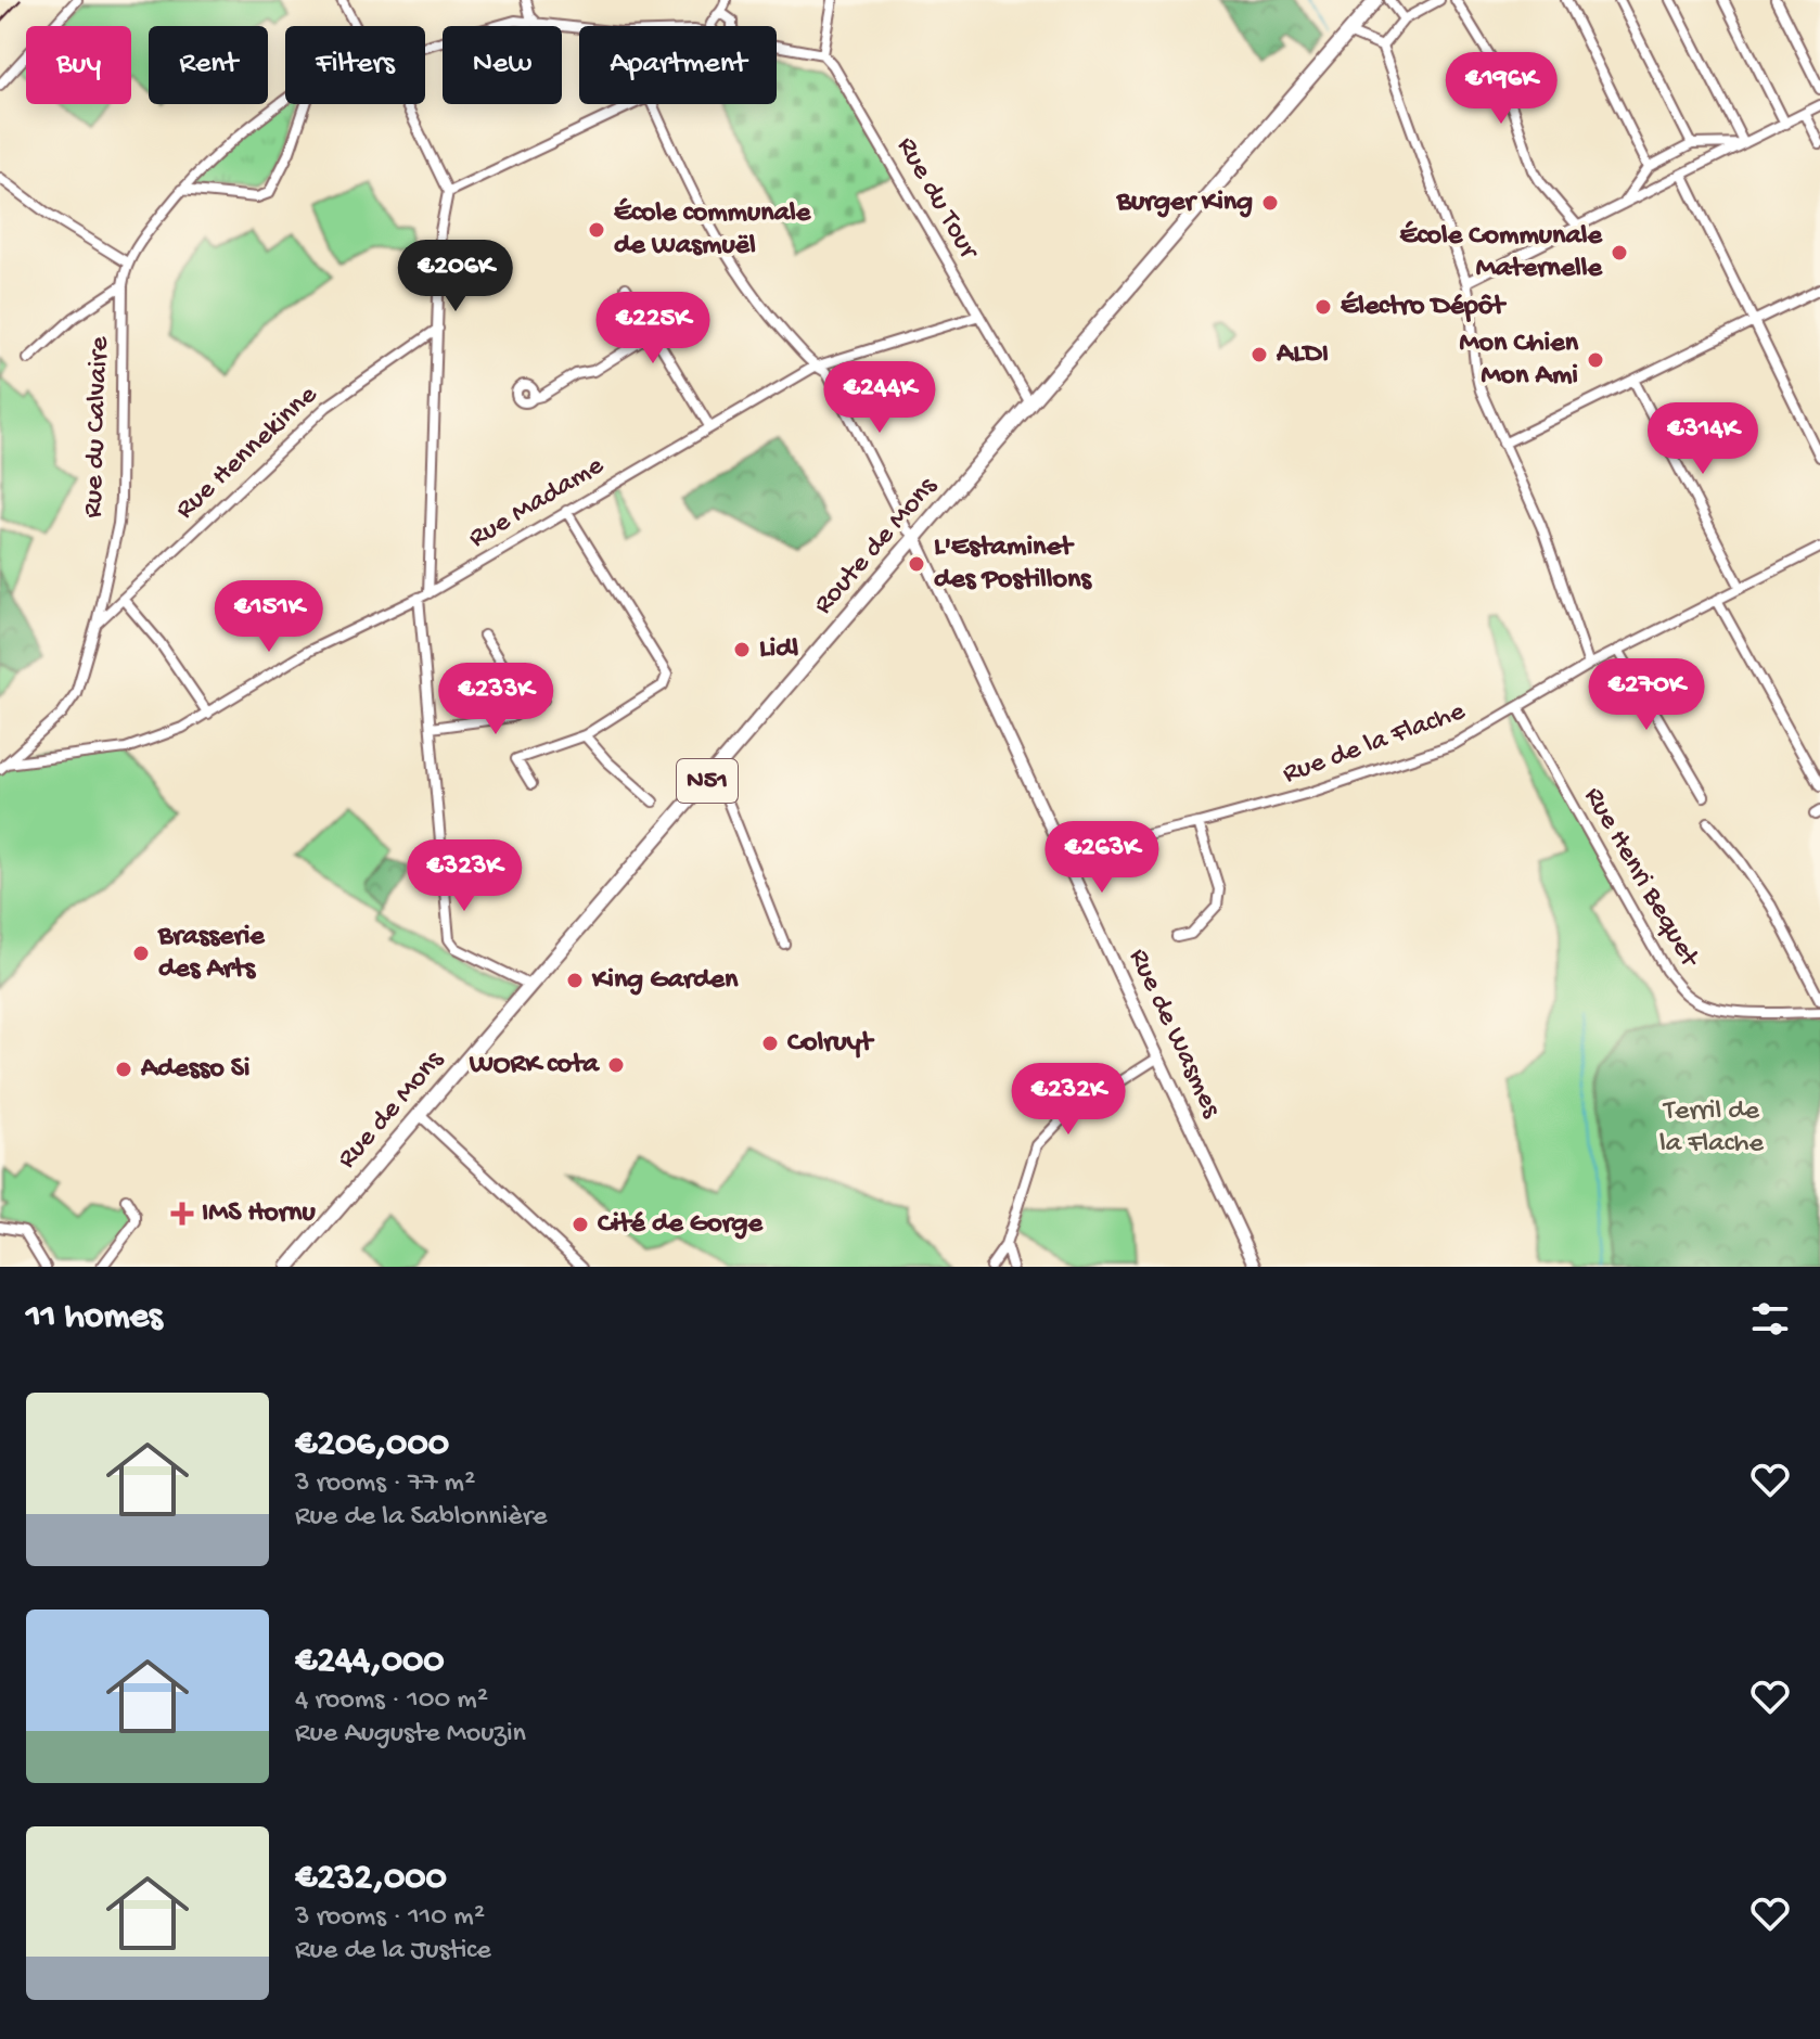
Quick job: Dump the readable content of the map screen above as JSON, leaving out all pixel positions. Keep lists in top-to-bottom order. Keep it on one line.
{"streets":{"main road":["Route de Mons","N51","Rue de Mons"],"street":["Rue du Tour","Rue du Calvaire","Rue Hennekinne","Rue Madame","Rue de la Flache","Rue Henri Bequet","Rue de Wasmes"]},"crossings":[["Rue du Tour","Rue Madame"],["Rue du Tour","Route de Mons"],["Rue du Calvaire","Rue Hennekinne"],["Rue du Calvaire","Rue Madame"],["Route de Mons","N51"],["Route de Mons","Rue de Wasmes"],["Route de Mons","Rue de Mons"],["Rue de la Flache","Rue Henri Bequet"],["Rue de la Flache","Rue de Wasmes"]],"parks":["Terril de la Flache"],"places":{"other":["Burger King","École communale de Wasmuël","École Communale Maternelle","Électro Dépôt","ALDI","Mon Chien Mon Ami","L'Estaminet des Postillons","Lidl","Brasserie des Arts","King Garden","Colruyt","WORK cota","Adesso Si","Cité de Gorge"],"health":["IMS Hornu"]},"page":{"chip":["Buy","Rent","Filters","New","Apartment"],"price":["€196K","€206K","€225K","€244K","€314K","€151K","€270K","€233K","€263K","€323K","€232K"],"heading":"11 homes","list":[{"name":"€206,000","note":"3 rooms · 77 m² · Rue de la Sablonnière"},{"name":"€244,000","note":"4 rooms · 100 m² · Rue Auguste Mouzin"},{"name":"€232,000","note":"3 rooms · 110 m² · Rue de la Justice"}]}}
